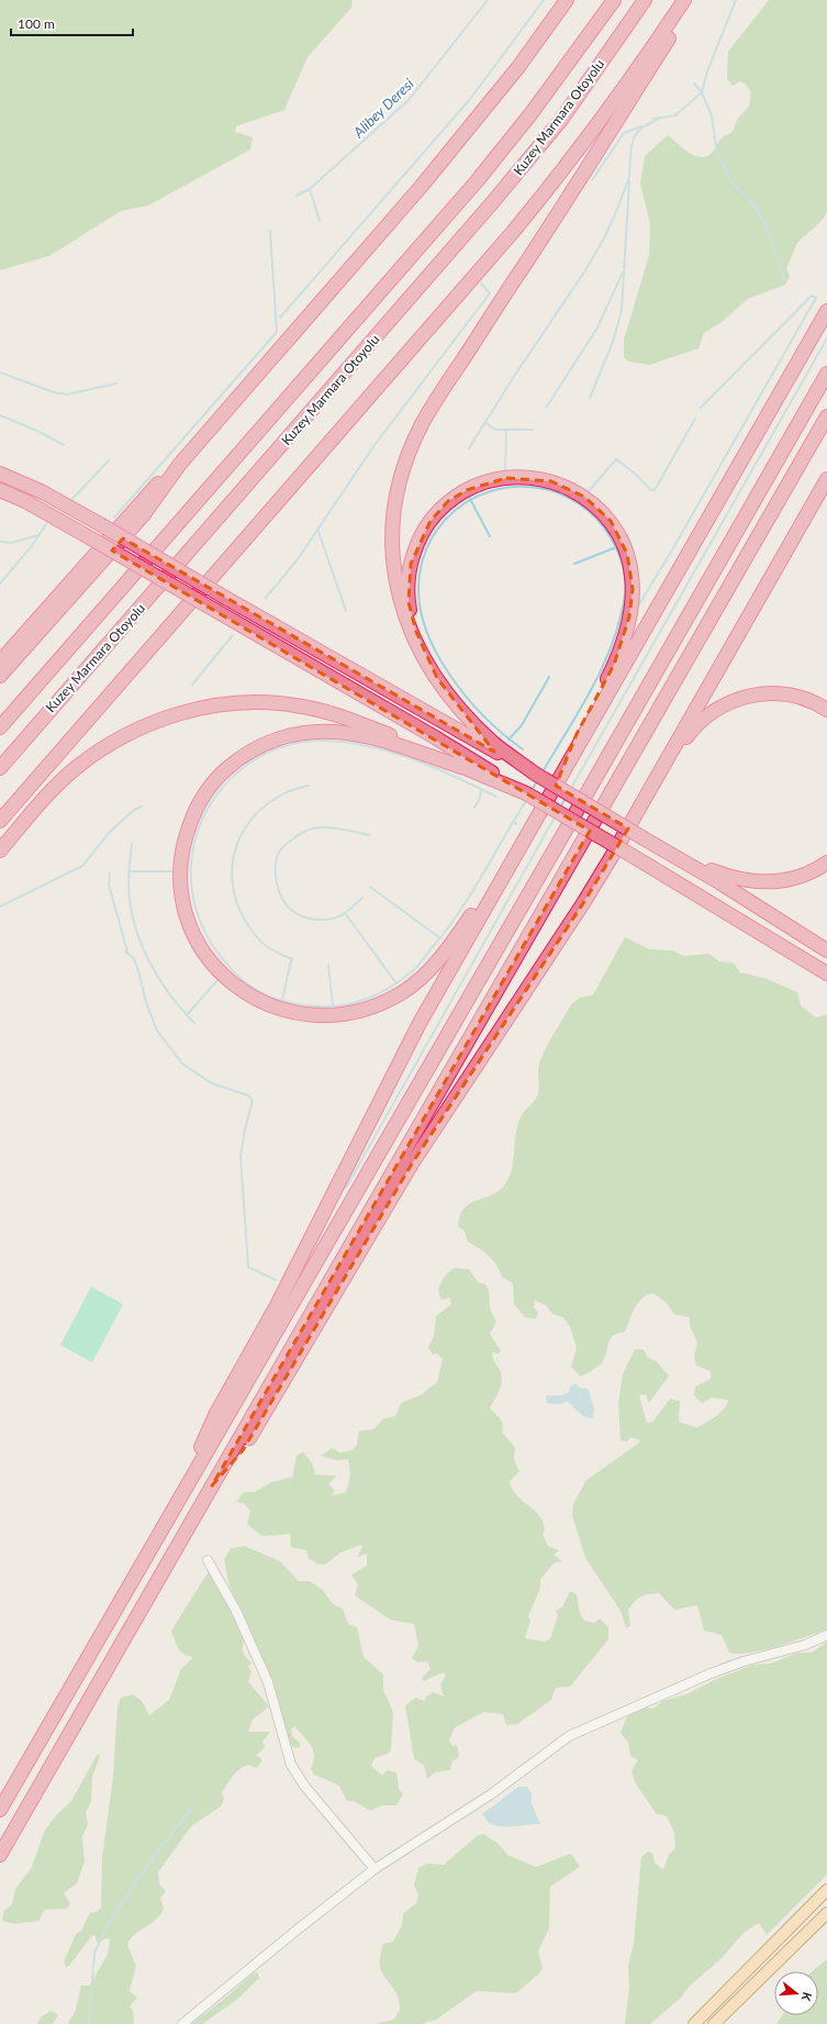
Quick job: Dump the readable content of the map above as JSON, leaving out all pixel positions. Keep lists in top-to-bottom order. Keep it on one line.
{"streets":{"highway":["Kuzey Marmara Otoyolu"]},"water":["Alibey Deresi"],"scale_bar":"100 m","north":"right"}
